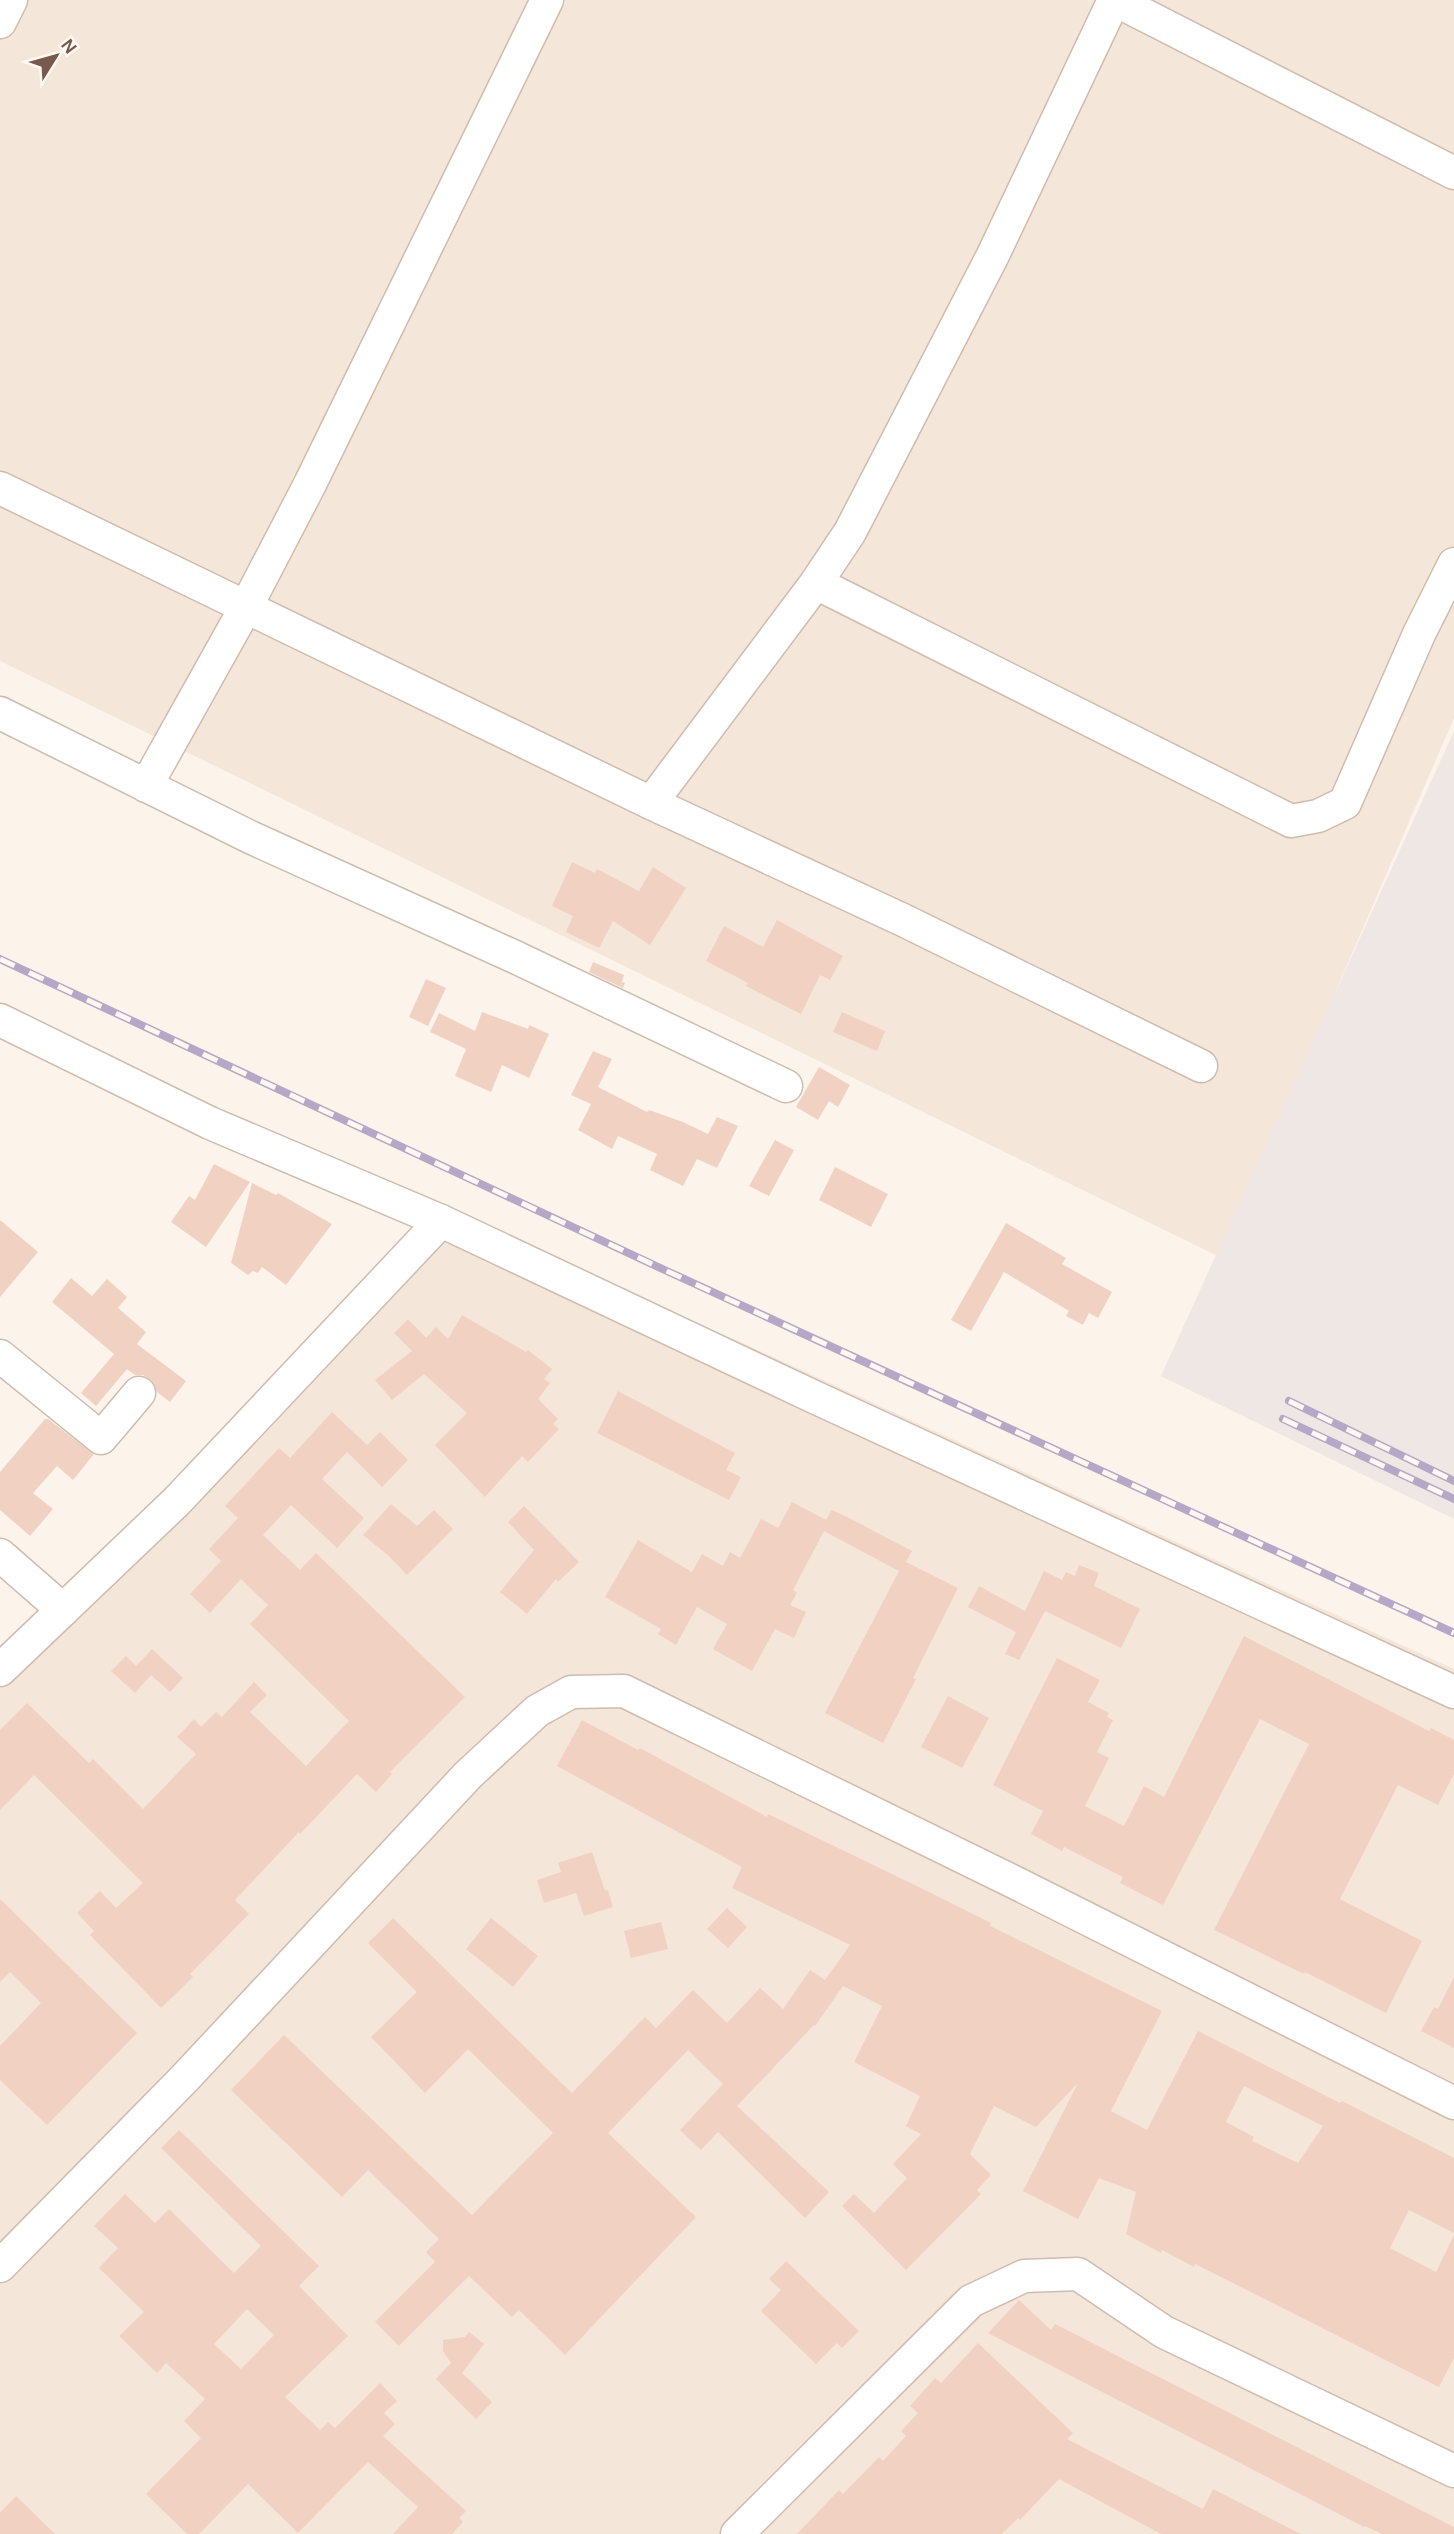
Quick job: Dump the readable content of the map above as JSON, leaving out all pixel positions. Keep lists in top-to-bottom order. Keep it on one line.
{"north":"top right"}
